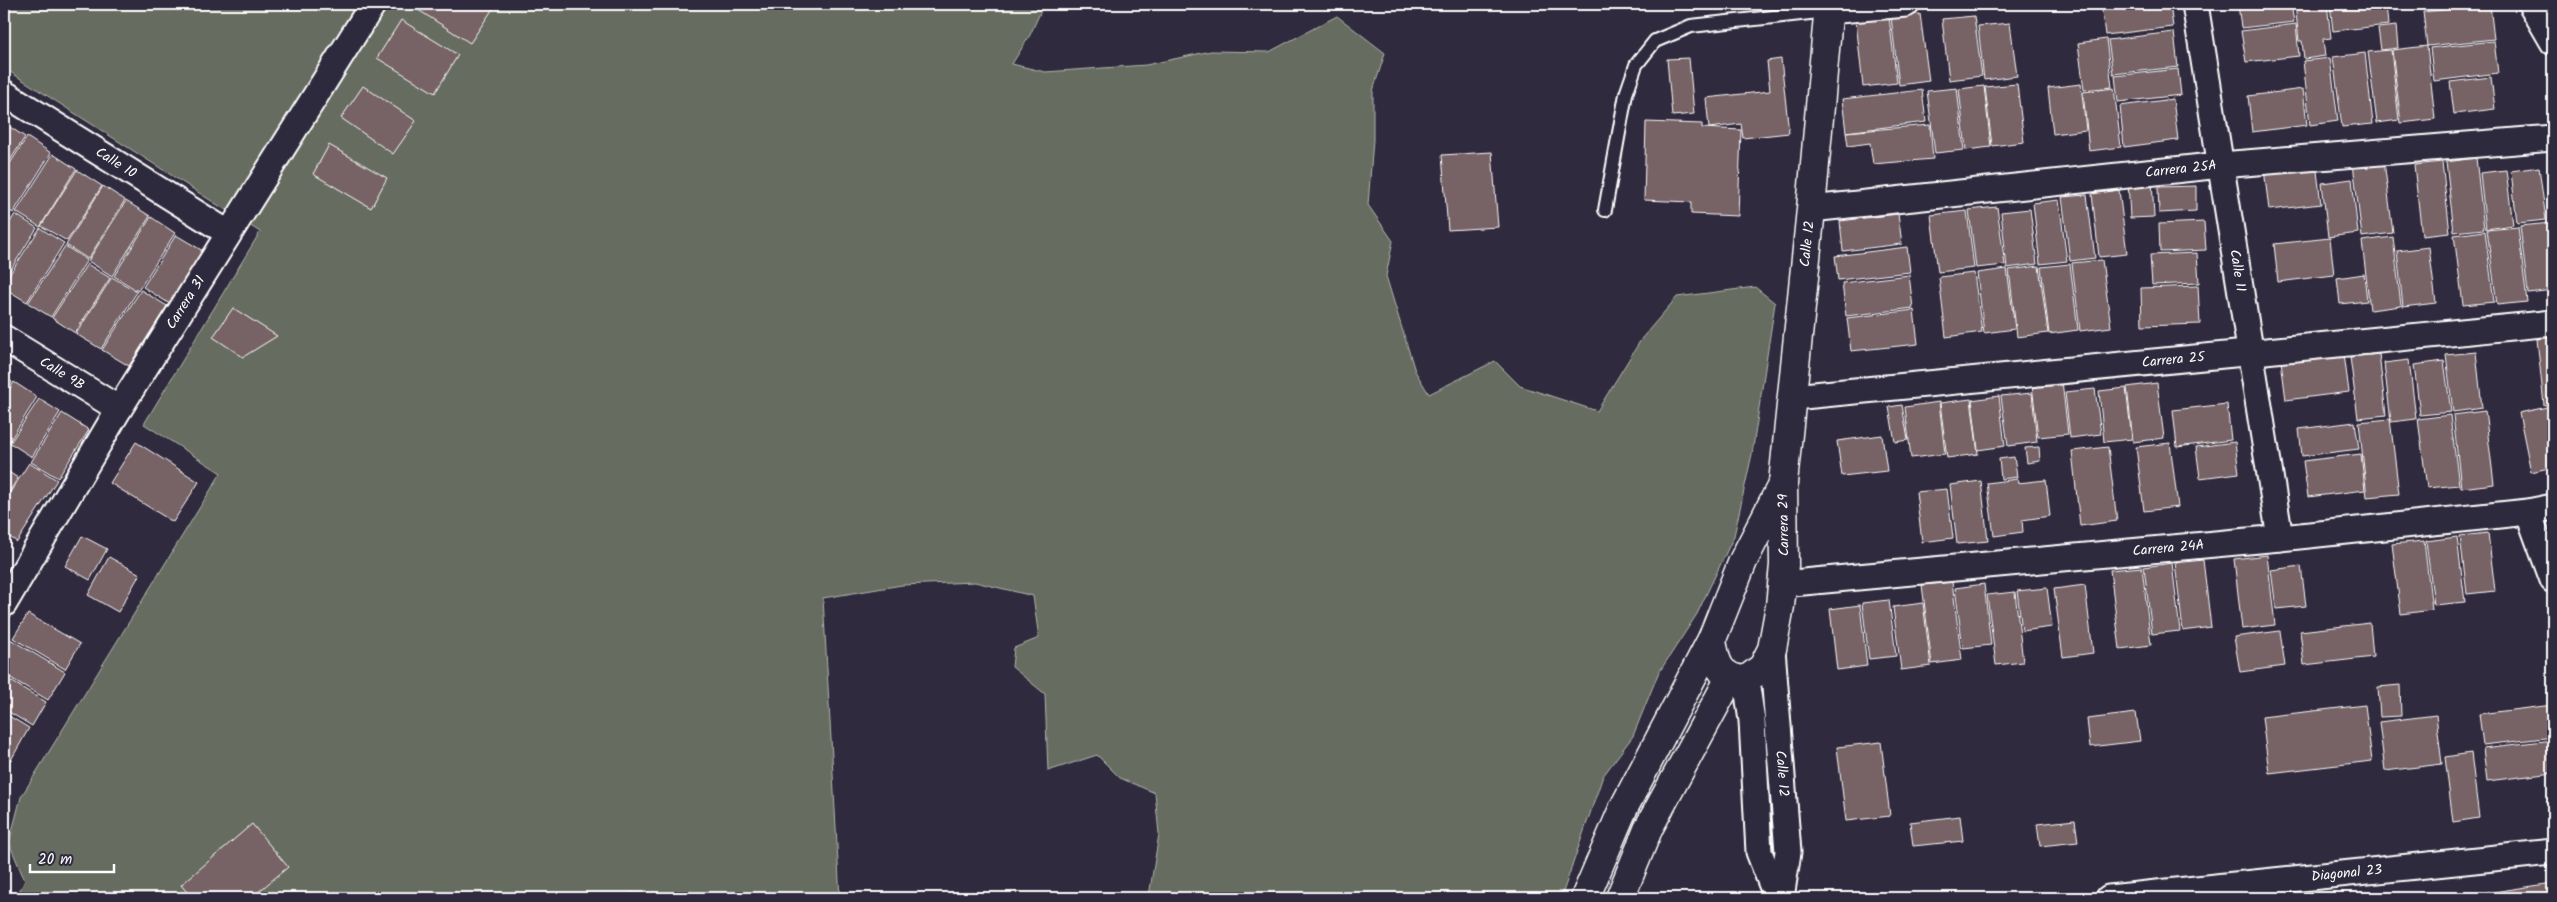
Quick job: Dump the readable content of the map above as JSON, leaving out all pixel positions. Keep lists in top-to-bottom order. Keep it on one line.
{"streets":{"main road":["Calle 12","Carrera 29"],"street":["Calle 10","Carrera 25A","Calle 11","Carrera 31","Carrera 25","Calle 9B","Carrera 24A","Diagonal 23"]},"crossings":[["Calle 10","Carrera 31"],["Carrera 25A","Calle 12"],["Carrera 25A","Calle 11"],["Calle 12","Carrera 25"],["Calle 12","Carrera 29"],["Calle 11","Carrera 25"],["Calle 11","Carrera 24A"],["Carrera 31","Calle 9B"],["Carrera 29","Carrera 24A"]],"scale_bar":"20 m"}
